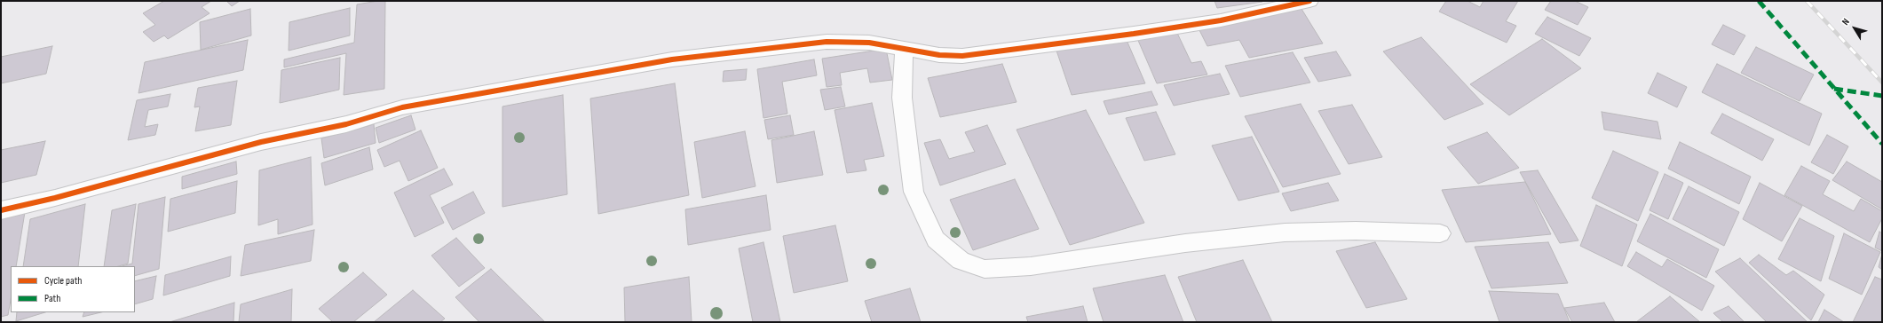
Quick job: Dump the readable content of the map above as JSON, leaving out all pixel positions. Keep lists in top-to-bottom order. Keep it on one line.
{"legend":["Cycle path","Path"],"north":"top left"}
